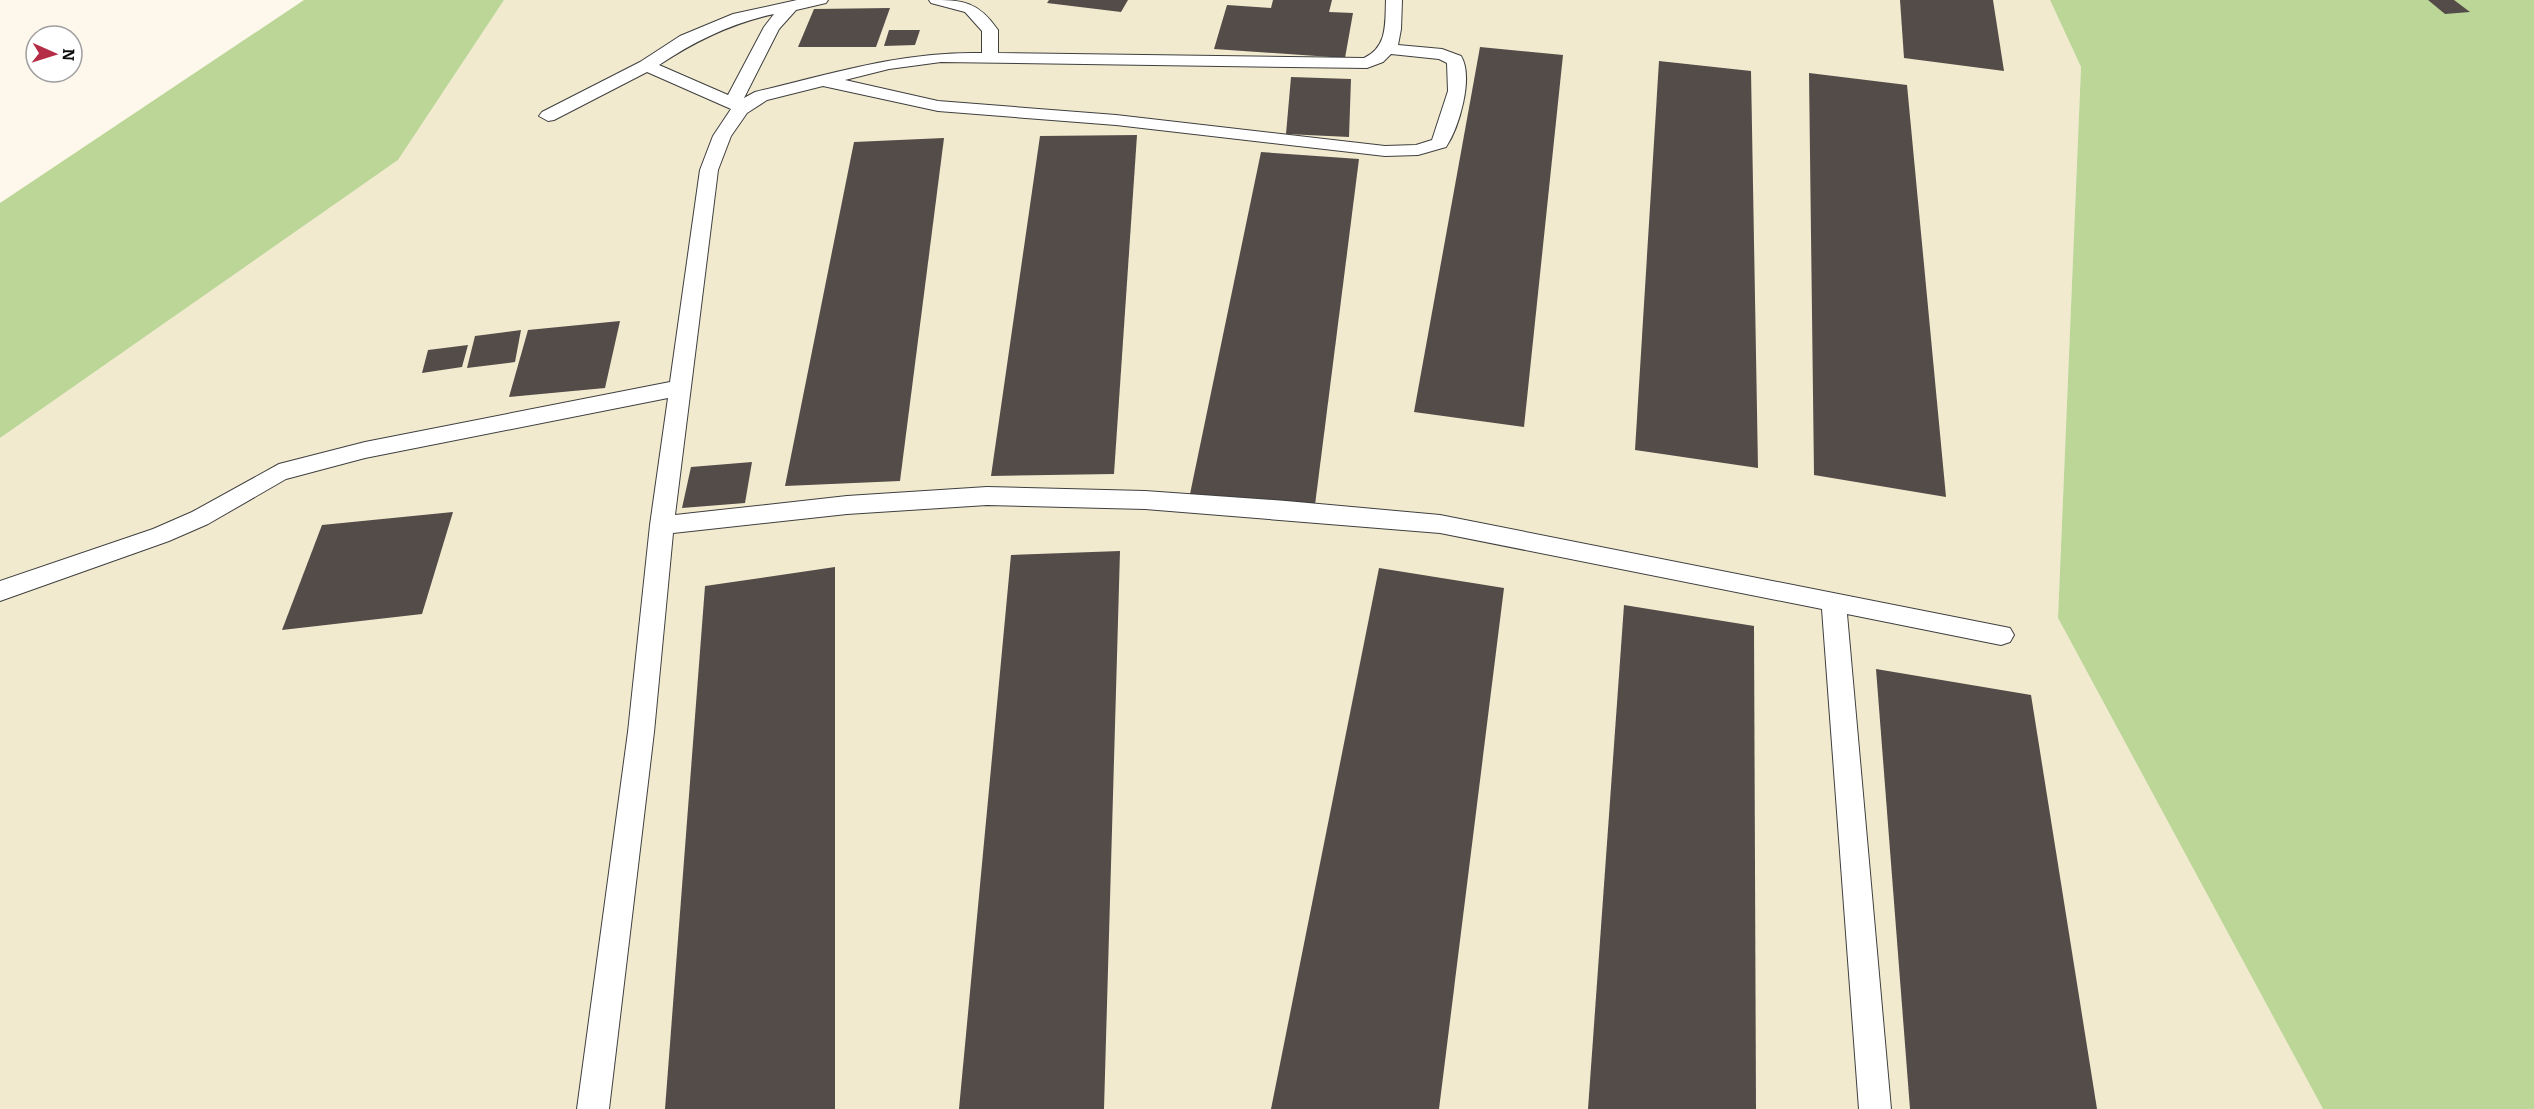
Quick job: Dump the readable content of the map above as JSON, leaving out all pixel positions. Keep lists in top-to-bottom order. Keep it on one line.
{"north":"right"}
